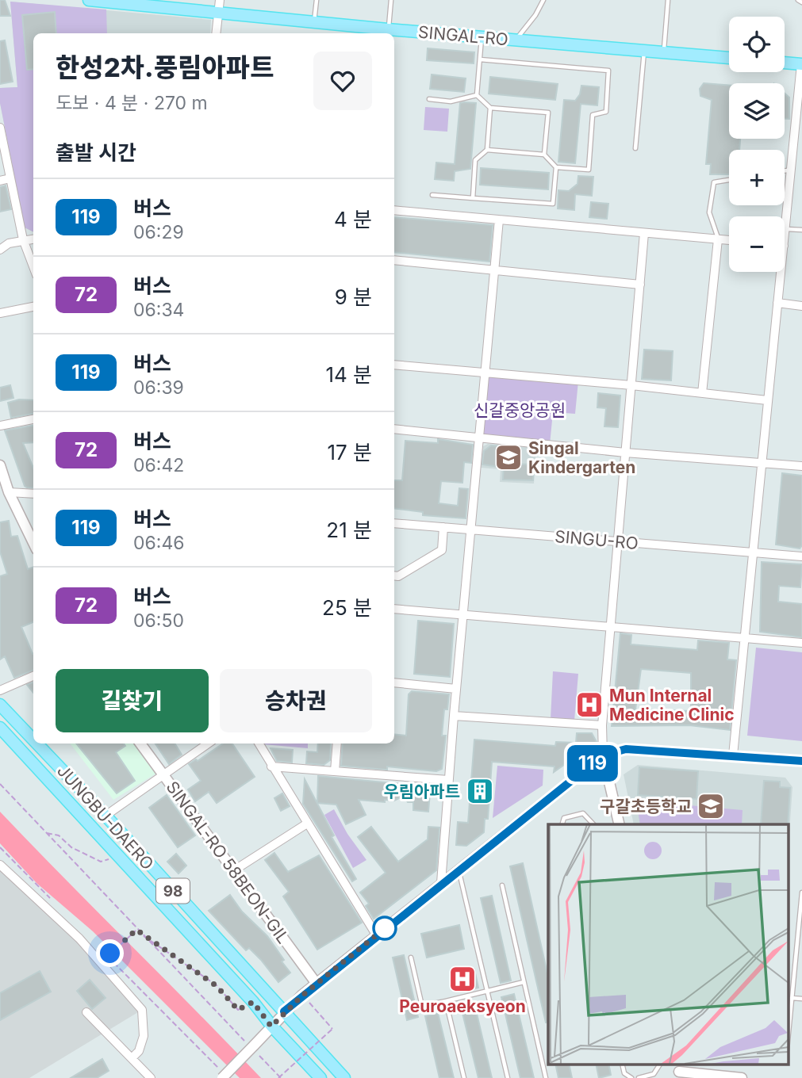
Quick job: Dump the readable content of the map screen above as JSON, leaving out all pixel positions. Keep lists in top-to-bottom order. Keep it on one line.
{"streets":{"main road":["SINGAL-RO","JUNGBU-DAERO","98"],"street":["SINGU-RO","SINGAL-RO 58BEON-GIL"]},"parks":["신갈중앙공원"],"places":{"school or university":["Singal Kindergarten","구갈초등학교"],"hospital":["Mun Internal Medicine Clinic","Peuroaeksyeon"],"building":["우림아파트"]},"lines":["bus line 119"],"page":{"on_map":"119","map_buttons":["+","−"],"heading":[["한성2차.풍림아파트","도보 · 4 분 · 270 m"],"출발 시간"],"list":[{"mark":"119","name":"버스","note":"06:29","value":"4 분"},{"mark":"72","name":"버스","note":"06:34","value":"9 분"},{"mark":"119","name":"버스","note":"06:39","value":"14 분"},{"mark":"72","name":"버스","note":"06:42","value":"17 분"},{"mark":"119","name":"버스","note":"06:46","value":"21 분"},{"mark":"72","name":"버스","note":"06:50","value":"25 분"}],"buttons":["길찾기","승차권"]}}
